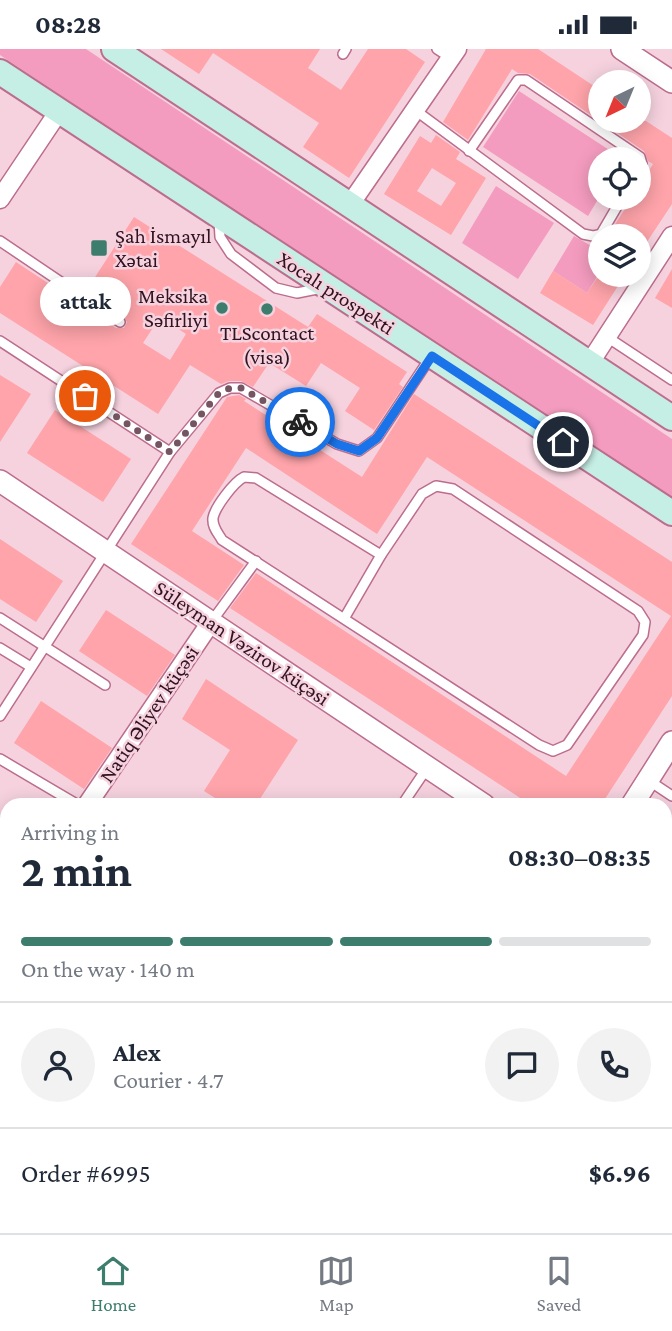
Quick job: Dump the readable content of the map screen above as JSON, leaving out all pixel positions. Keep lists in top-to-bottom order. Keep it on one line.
{"streets":{"main road":["Xocalı prospekti"],"street":["Süleyman Vəzirov küçəsi","Natiq Əliyev küçəsi"]},"crossings":[["Süleyman Vəzirov küçəsi","Natiq Əliyev küçəsi"]],"places":{"transit":["Şah İsmayıl Xətai"],"other":["Meksika Səfirliyi","TLScontact (visa)","attak"]},"north":"bottom left","page":{"status":"08:28","bubble":"attak","heading":["2 min","Arriving in","08:30–08:35"],"panel":["Alex","Courier · 4.7","Order #6995","$6.96"],"bar":"On the way · 140 m","tabs":["Home","Map","Saved"]}}
